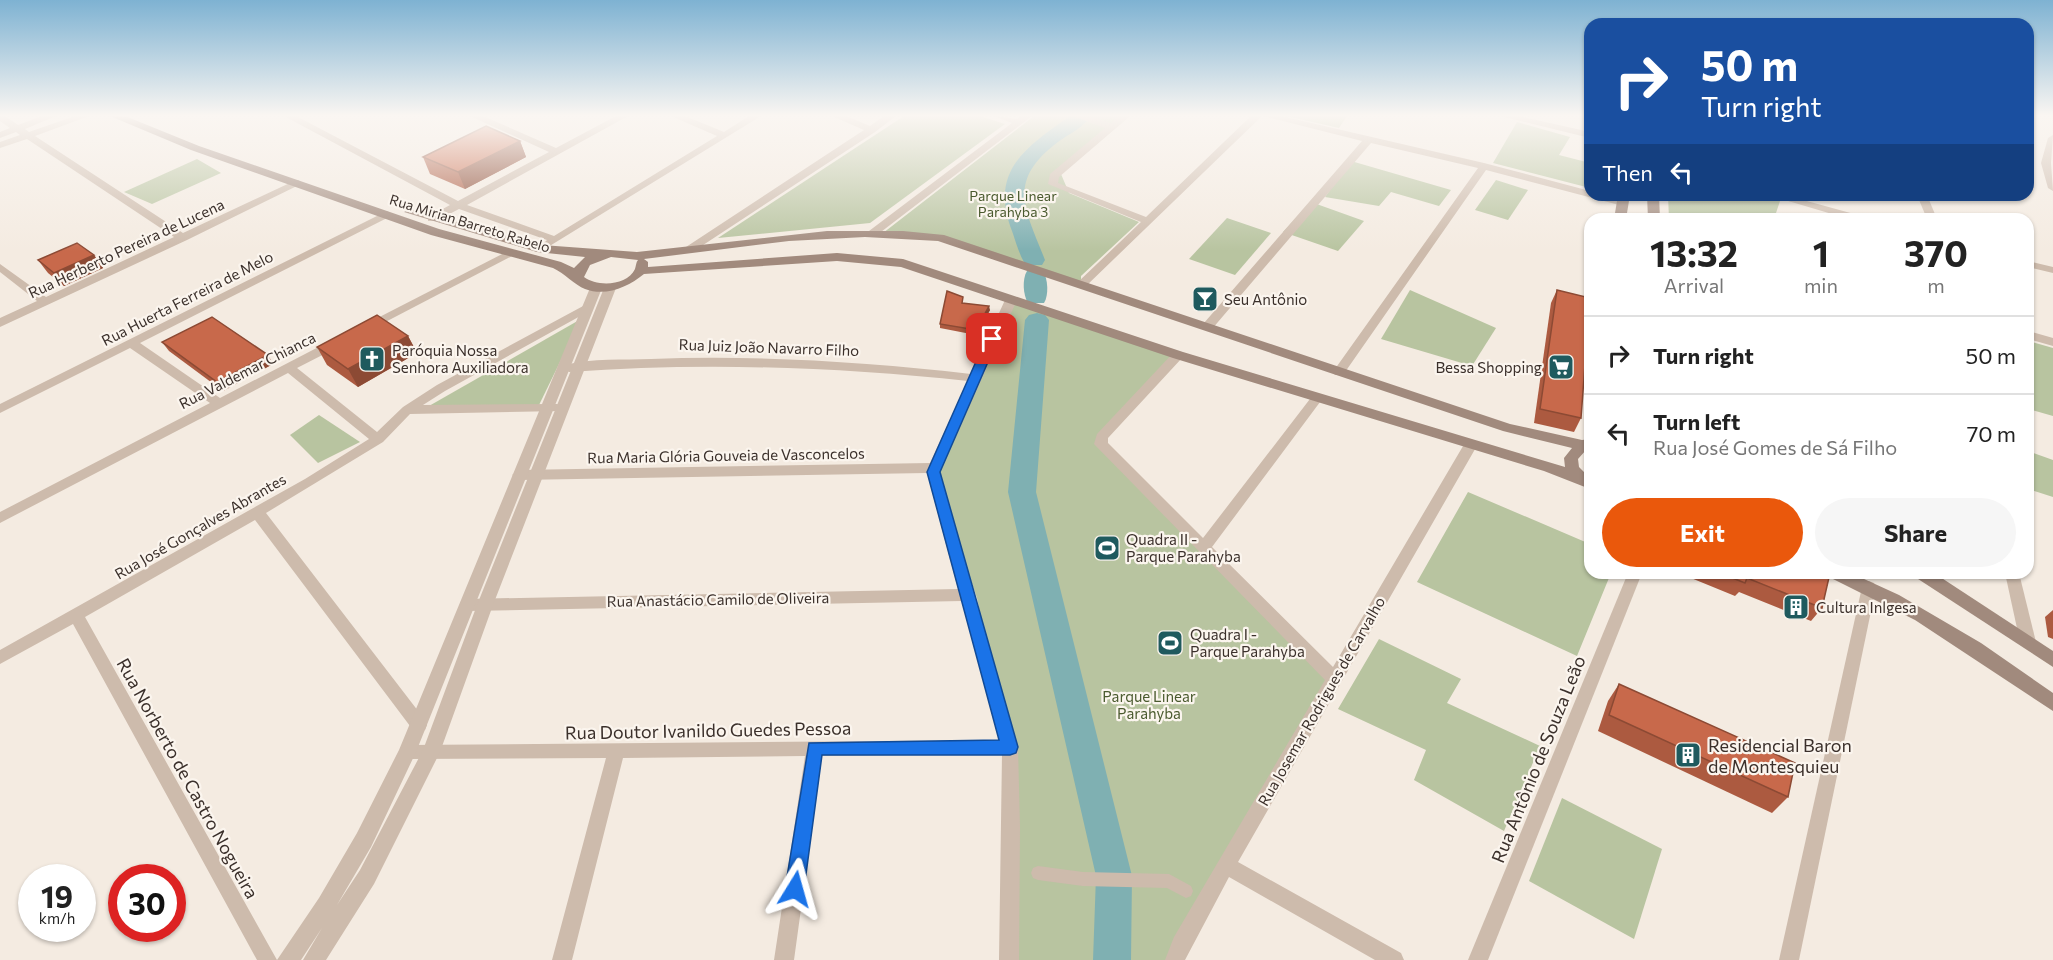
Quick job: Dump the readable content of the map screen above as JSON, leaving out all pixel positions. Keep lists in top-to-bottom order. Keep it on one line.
{"streets":{"main road":["Rua Mirian Barreto Rabelo"],"street":["Rua Herberto Pereira de Lucena","Rua Huerta Ferreira de Melo","Rua Juiz João Navarro Filho","Rua Valdemar Chianca","Rua Maria Glória Gouveia de Vasconcelos","Rua José Gonçalves Abrantes","Rua Anastácio Camilo de Oliveira","Rua Josemar Rodrigues de Carvalho","Rua Doutor Ivanildo Guedes Pessoa","Rua Antônio de Souza Leão","Rua Norberto de Castro Nogueira"]},"crossings":[["Rua Mirian Barreto Rabelo","Rua Herberto Pereira de Lucena"],["Rua Mirian Barreto Rabelo","Rua Huerta Ferreira de Melo"],["Rua Mirian Barreto Rabelo","Rua Valdemar Chianca"],["Rua José Gonçalves Abrantes","Rua Norberto de Castro Nogueira"]],"parks":["Parque Linear Parahyba 3","Parque Linear Parahyba"],"places":{"bar":["Seu Antônio"],"church":["Paróquia Nossa Senhora Auxiliadora"],"supermarket":["Bessa Shopping"],"sports":["Quadra II - Parque Parahyba","Quadra I - Parque Parahyba"],"building":["Cultura Inlgesa","Residencial Baron de Montesquieu"]},"page":{"turn":["50 m","Turn right"],"then":"Then","eta":["13:32","Arrival","1","min","370","m"],"list":[{"name":"Turn right","value":"50 m"},{"name":"Turn left","note":"Rua José Gomes de Sá Filho","value":"70 m"}],"buttons":["Exit","Share"],"speed":"19 km/h","limit":"30"}}
